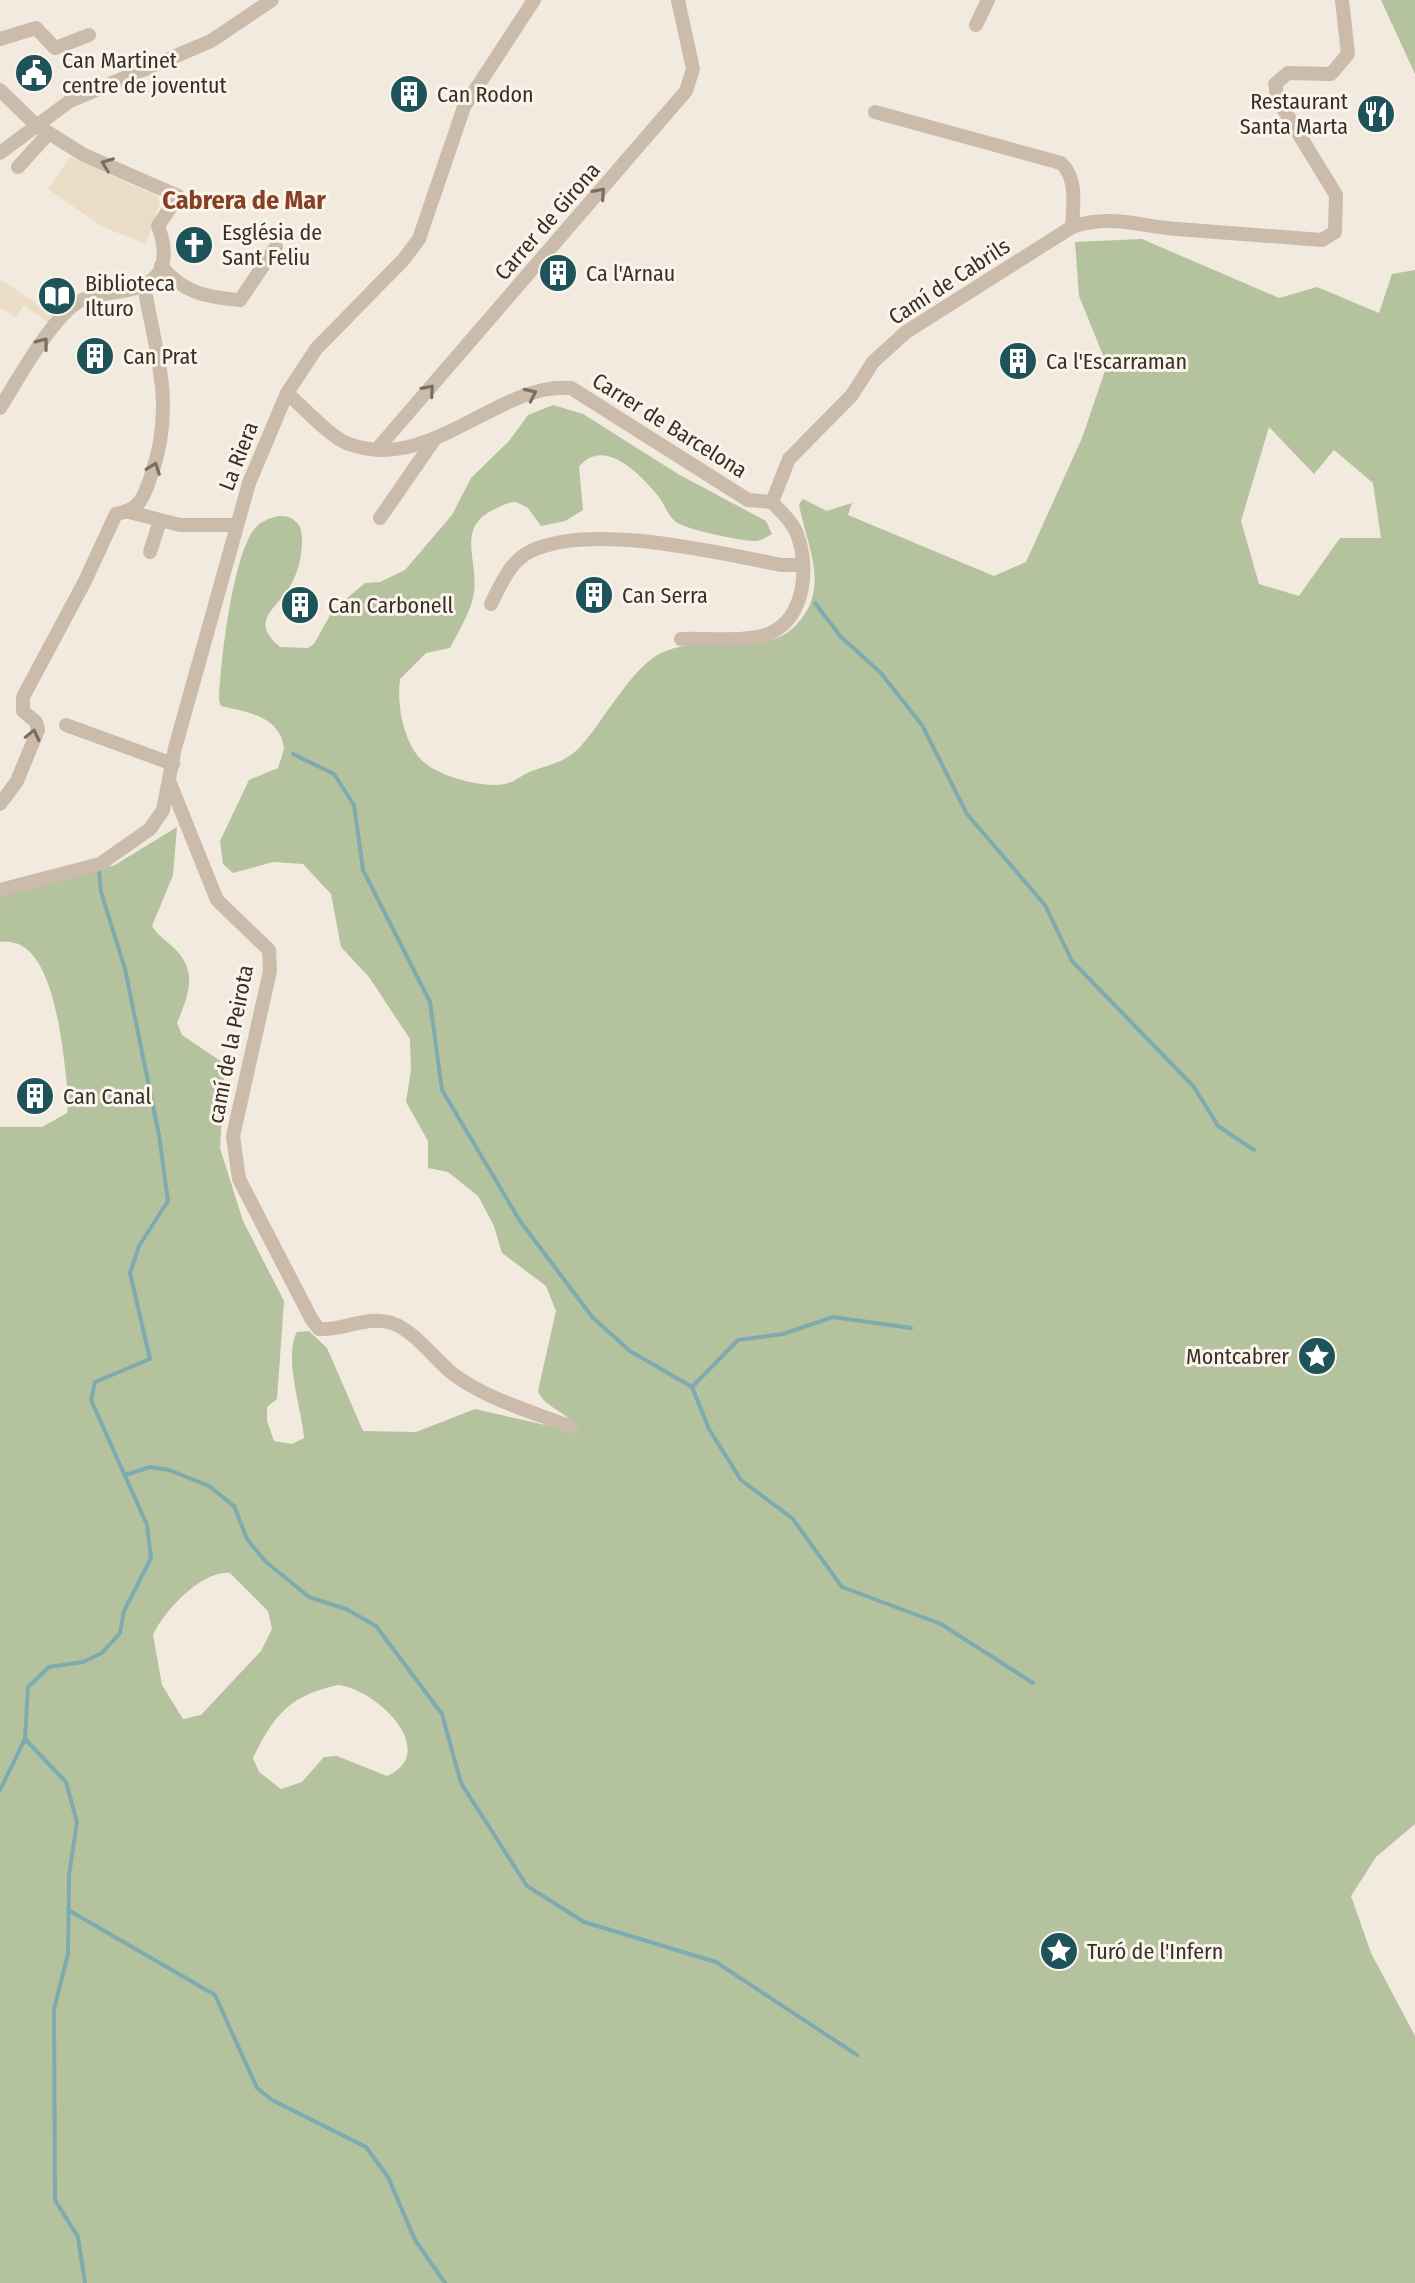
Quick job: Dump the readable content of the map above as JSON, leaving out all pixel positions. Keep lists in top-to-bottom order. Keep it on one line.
{"streets":{"street":["Carrer de Girona","Camí de Cabrils","Carrer de Barcelona","La Riera","camí de la Peirota"]},"crossings":[["Carrer de Girona","Carrer de Barcelona"],["Camí de Cabrils","Carrer de Barcelona"],["Carrer de Barcelona","La Riera"],["La Riera","camí de la Peirota"]],"one_way":["Carrer de Girona","Carrer de Barcelona"],"districts":["Cabrera de Mar"],"places":{"public building":["Can Martinet centre de joventut"],"building":["Can Rodon","Ca l'Arnau","Can Prat","Ca l'Escarraman","Can Serra","Can Carbonell","Can Canal"],"restaurant":["Restaurant Santa Marta"],"church":["Església de Sant Feliu"],"library":["Biblioteca Ilturo"],"place":["Montcabrer","Turó de l'Infern"]}}
